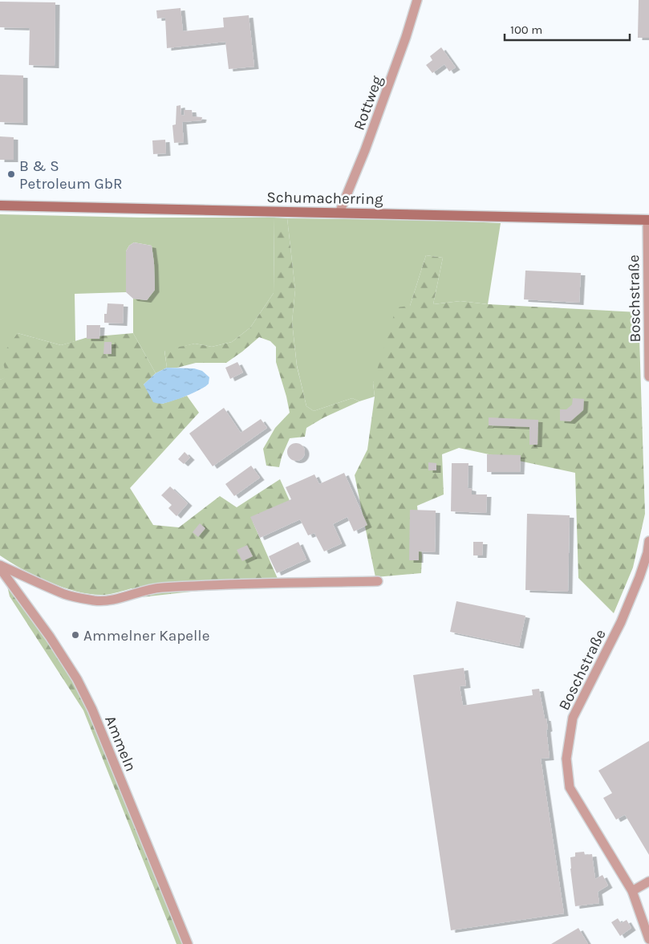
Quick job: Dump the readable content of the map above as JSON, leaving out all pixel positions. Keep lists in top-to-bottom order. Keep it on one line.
{"streets":{"main road":["Schumacherring"],"street":["Rottweg","Boschstraße","Ammeln"]},"crossings":[["Rottweg","Schumacherring"],["Schumacherring","Boschstraße"]],"places":["B & S Petroleum GbR","Ammelner Kapelle"],"scale_bar":"100 m"}
